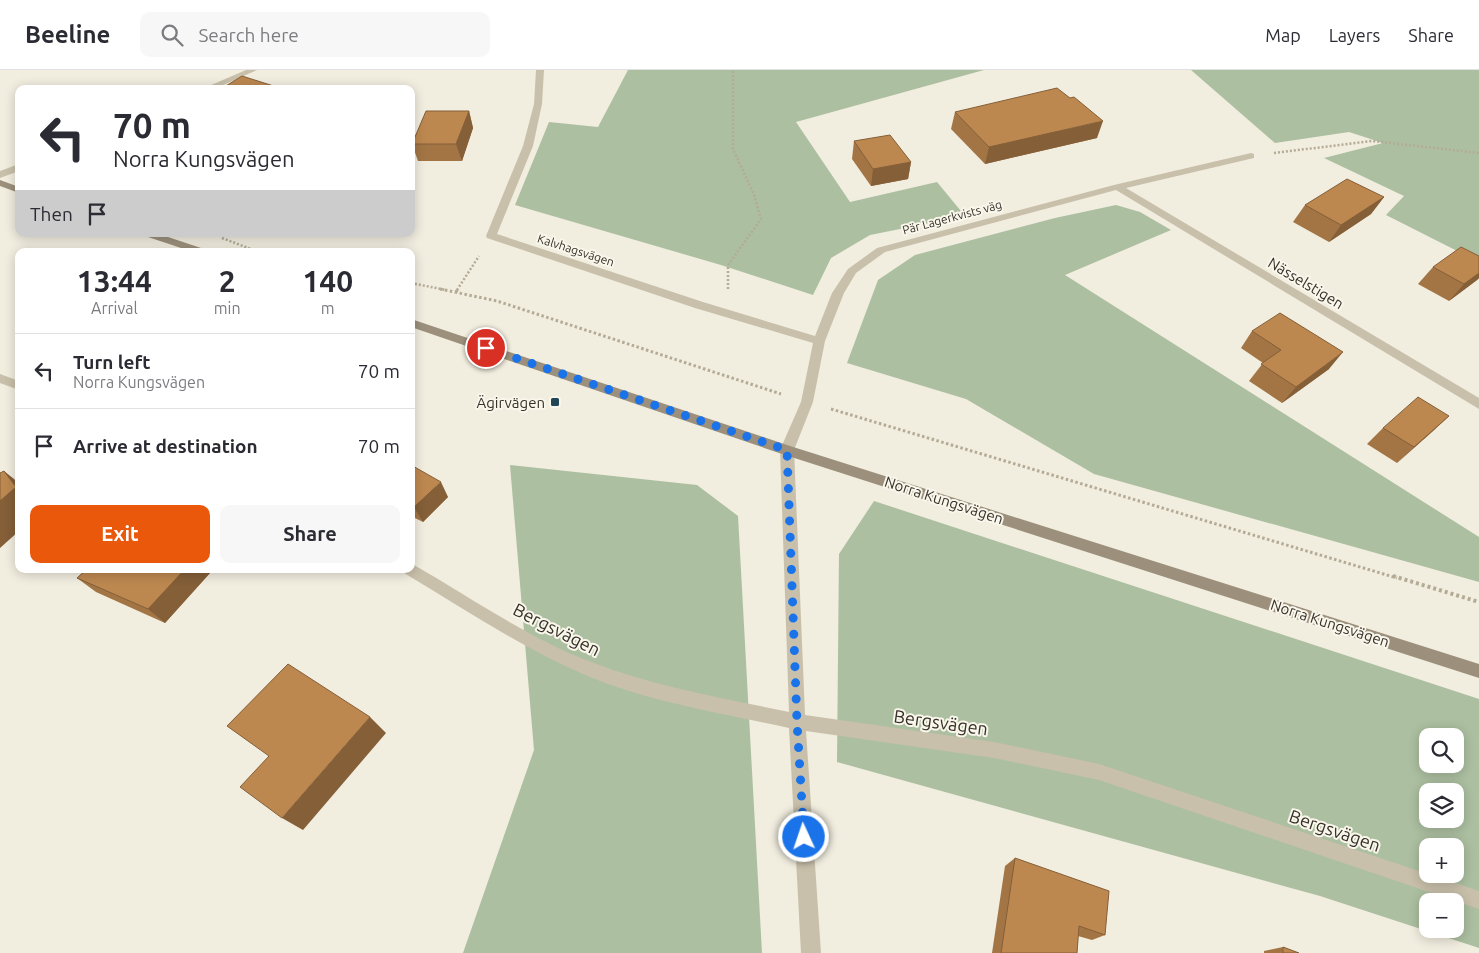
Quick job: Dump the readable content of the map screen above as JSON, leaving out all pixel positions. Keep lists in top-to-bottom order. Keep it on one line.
{"streets":{"main road":["Norra Kungsvägen"],"street":["Pär Lagerkvists väg","Kalvhagsvägen","Nässelstigen","Bergsvägen"]},"crossings":[["Pär Lagerkvists väg","Kalvhagsvägen"],["Pär Lagerkvists väg","Nässelstigen"],["Pär Lagerkvists väg","Norra Kungsvägen"]],"places":{"transit":["Ägirvägen"]},"page":{"header":"Beeline","search":"Search here","nav":["Map","Layers","Share"],"turn":["70 m","Norra Kungsvägen"],"then":"Then","eta":["13:44","Arrival","2","min","140","m"],"list":[{"name":"Turn left","note":"Norra Kungsvägen","value":"70 m"},{"name":"Arrive at destination","value":"70 m"}],"buttons":["Exit","Share"],"map_buttons":["+","−"]}}
